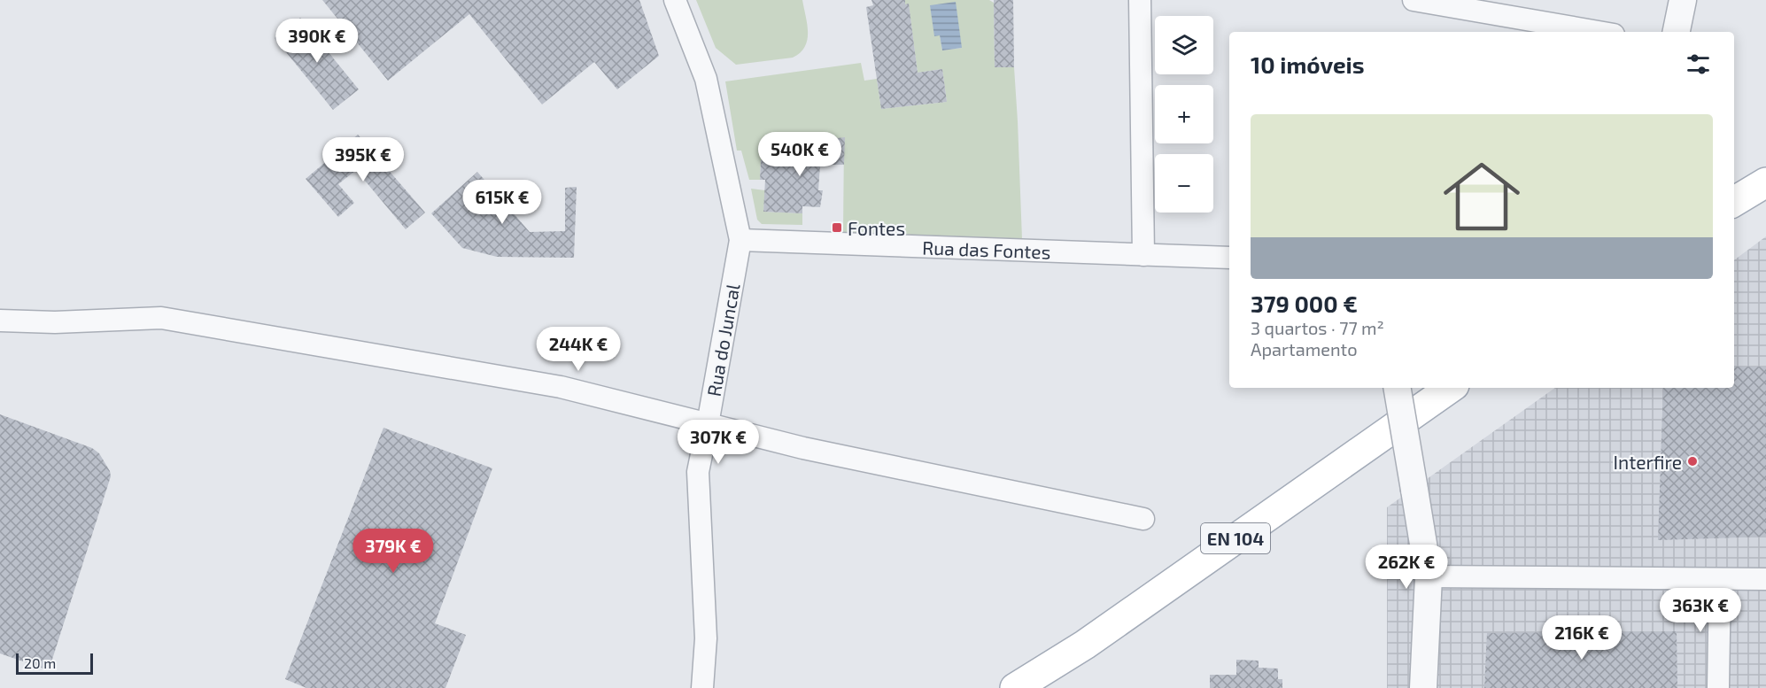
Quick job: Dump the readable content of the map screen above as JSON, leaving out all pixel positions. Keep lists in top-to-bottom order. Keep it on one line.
{"streets":{"main road":["EN 104"],"street":["Rua das Fontes","Rua do Juncal"]},"crossings":[["Rua das Fontes","Rua do Juncal"]],"places":{"transit":["Fontes"],"other":["Interfire"]},"scale_bar":"20 m","page":{"map_buttons":["+","−"],"price":["390K €","540K €","395K €","615K €","244K €","307K €","379K €","262K €","363K €","216K €"],"heading":"10 imóveis","list":[{"name":"379 000 €","note":"3 quartos · 77 m² · Apartamento"}],"scale":"20 m"}}
